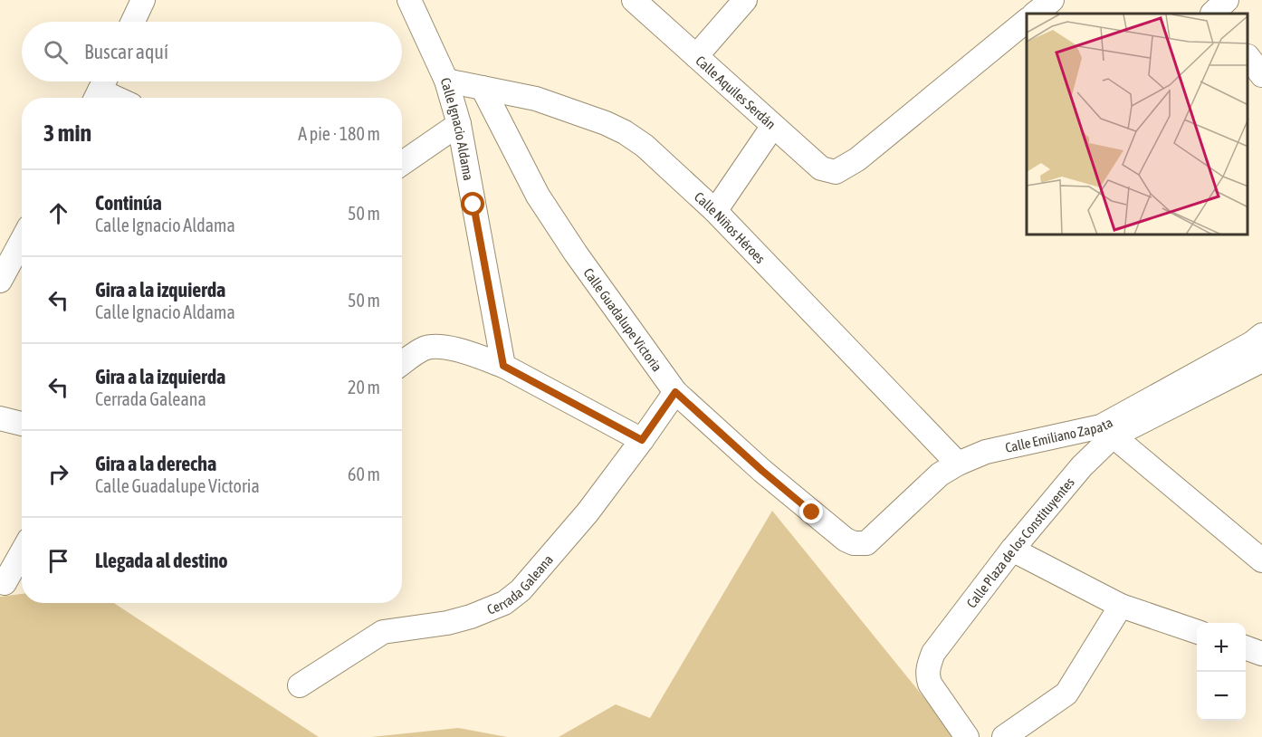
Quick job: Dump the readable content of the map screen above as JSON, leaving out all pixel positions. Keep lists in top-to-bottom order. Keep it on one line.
{"streets":{"street":["Calle Aquiles Serdán","Calle Ignacio Aldama","Calle Niños Héroes","Calle Guadalupe Victoria","Calle Emiliano Zapata","Calle Plaza de los Constituyentes","Cerrada Galeana"]},"crossings":[["Calle Ignacio Aldama","Calle Niños Héroes"],["Calle Niños Héroes","Calle Guadalupe Victoria"],["Calle Niños Héroes","Calle Emiliano Zapata"],["Calle Guadalupe Victoria","Calle Emiliano Zapata"],["Calle Guadalupe Victoria","Cerrada Galeana"],["Calle Emiliano Zapata","Calle Plaza de los Constituyentes"]],"page":{"search":"Buscar aquí","heading":["3 min","A pie · 180 m"],"list":[["Continúa","Calle Ignacio Aldama","50 m"],["Gira a la izquierda","Calle Ignacio Aldama","50 m"],["Gira a la izquierda","Cerrada Galeana","20 m"],["Gira a la derecha","Calle Guadalupe Victoria","60 m"],"Llegada al destino"],"map_buttons":["+","−"]}}
